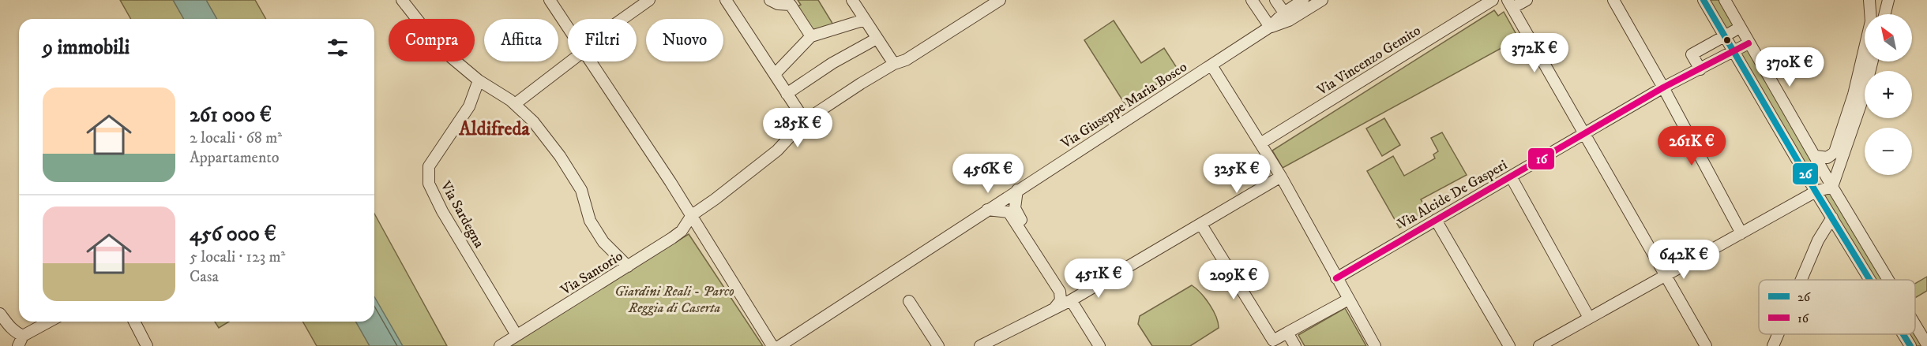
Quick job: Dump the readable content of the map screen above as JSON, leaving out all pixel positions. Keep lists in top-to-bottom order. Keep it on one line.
{"streets":{"street":["Via Vincenzo Gemito","Via Giuseppe Maria Bosco","Via Alcide De Gasperi","Via Sardegna","Via Santorio"]},"crossings":[["Via Sardegna","Via Santorio"]],"districts":["Aldifreda"],"parks":["Giardini Reali - Parco Reggia di Caserta"],"lines":["transit line 26","transit line 16"],"legend":["26","16"],"north":"top left","page":{"map_buttons":["+","−"],"chip":["Compra","Affitta","Filtri","Nuovo"],"heading":"9 immobili","price":["372K €","370K €","285K €","261K €","456K €","325K €","642K €","451K €","209K €"],"list":[{"name":"261 000 €","note":"2 locali · 68 m² · Appartamento"},{"name":"456 000 €","note":"5 locali · 123 m² · Casa"}]}}
